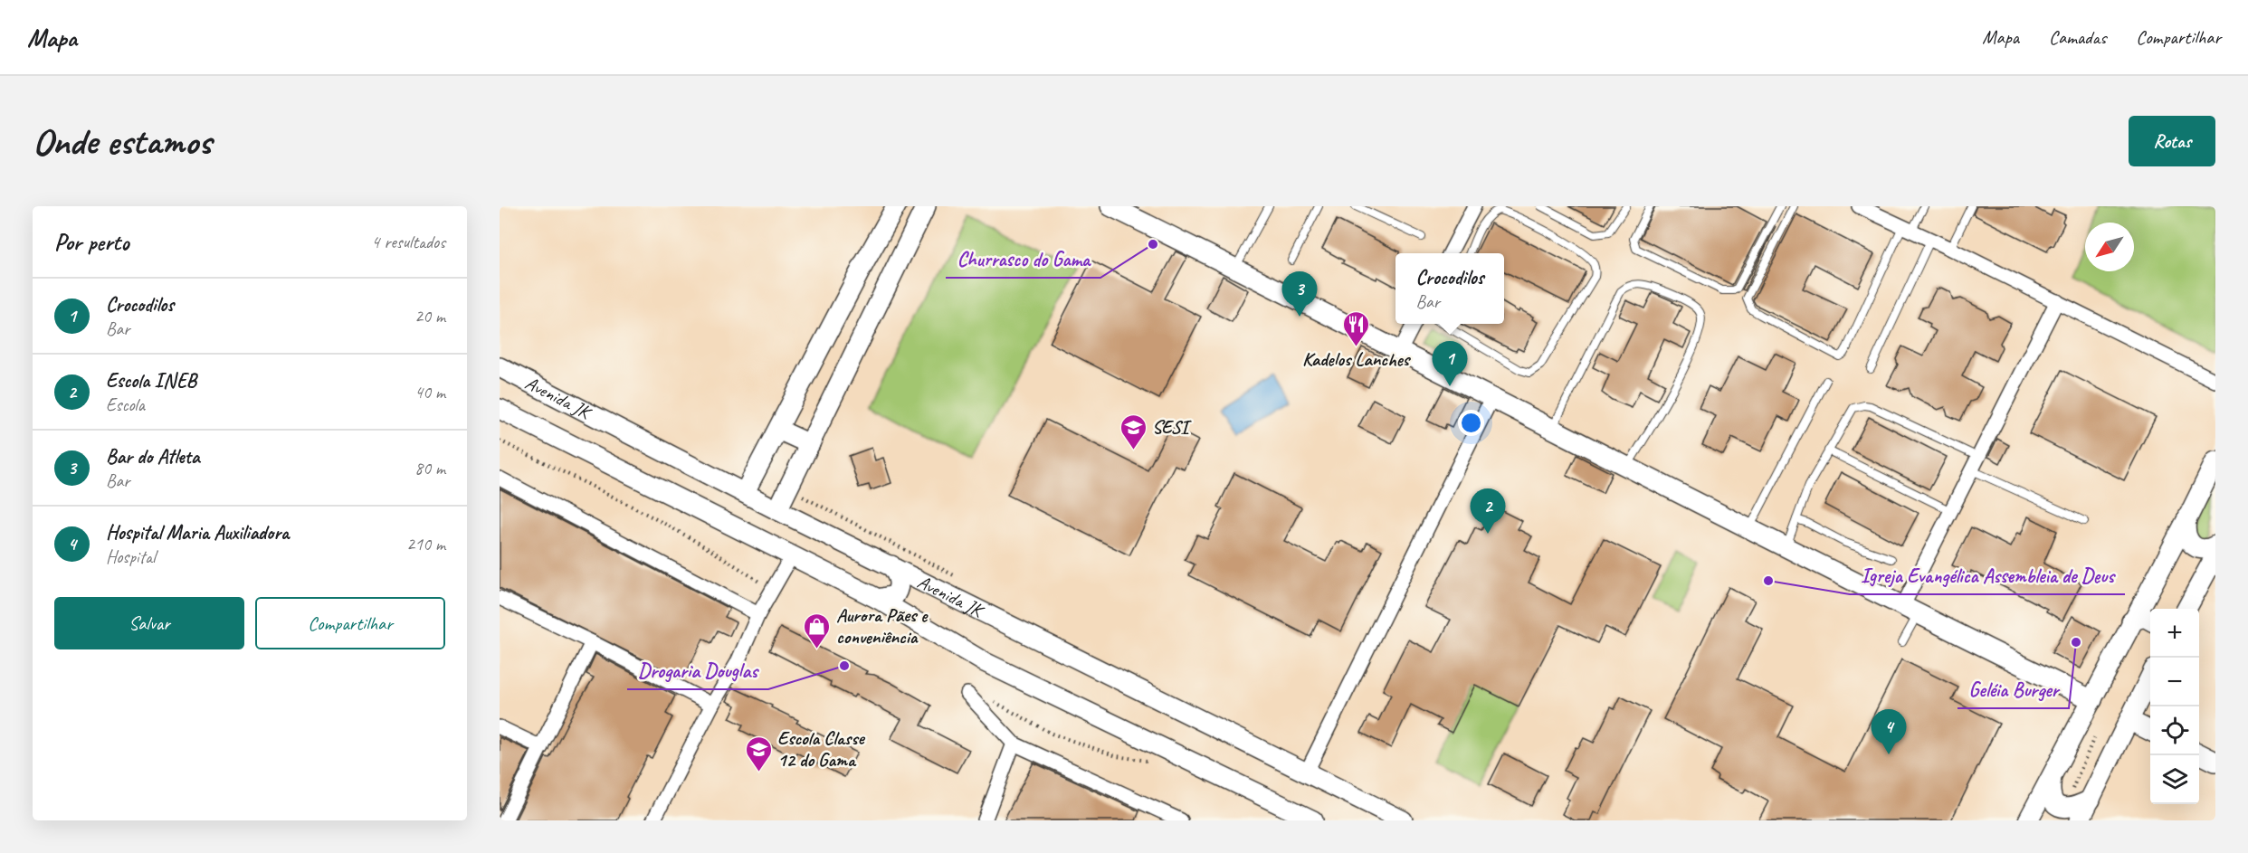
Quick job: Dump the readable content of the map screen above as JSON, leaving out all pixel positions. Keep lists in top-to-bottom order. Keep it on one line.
{"streets":{"main road":["Avenida JK"]},"places":{"other":["Churrasco do Gama","Igreja Evangélica Assembleia de Deus","Geléia Burger","Drogaria Douglas"],"restaurant":["Kadelos Lanches"],"school or university":["SESI","Escola Classe 12 do Gama"],"shop":["Aurora Pães e conveniência"]},"north":"bottom left","page":{"header":"Mapa","nav":["Mapa","Camadas","Compartilhar"],"buttons":["Rotas",["Salvar","Compartilhar"]],"title":"Onde estamos","heading":["Por perto","4 resultados"],"popup":["Crocodilos","Bar"],"pins":["3","1","2","4"],"list":[{"mark":"1","name":"Crocodilos","note":"Bar","value":"20 m"},{"mark":"2","name":"Escola INEB","note":"Escola","value":"40 m"},{"mark":"3","name":"Bar do Atleta","note":"Bar","value":"80 m"},{"mark":"4","name":"Hospital Maria Auxiliadora","note":"Hospital","value":"210 m"}],"map_buttons":["+","−"]}}
